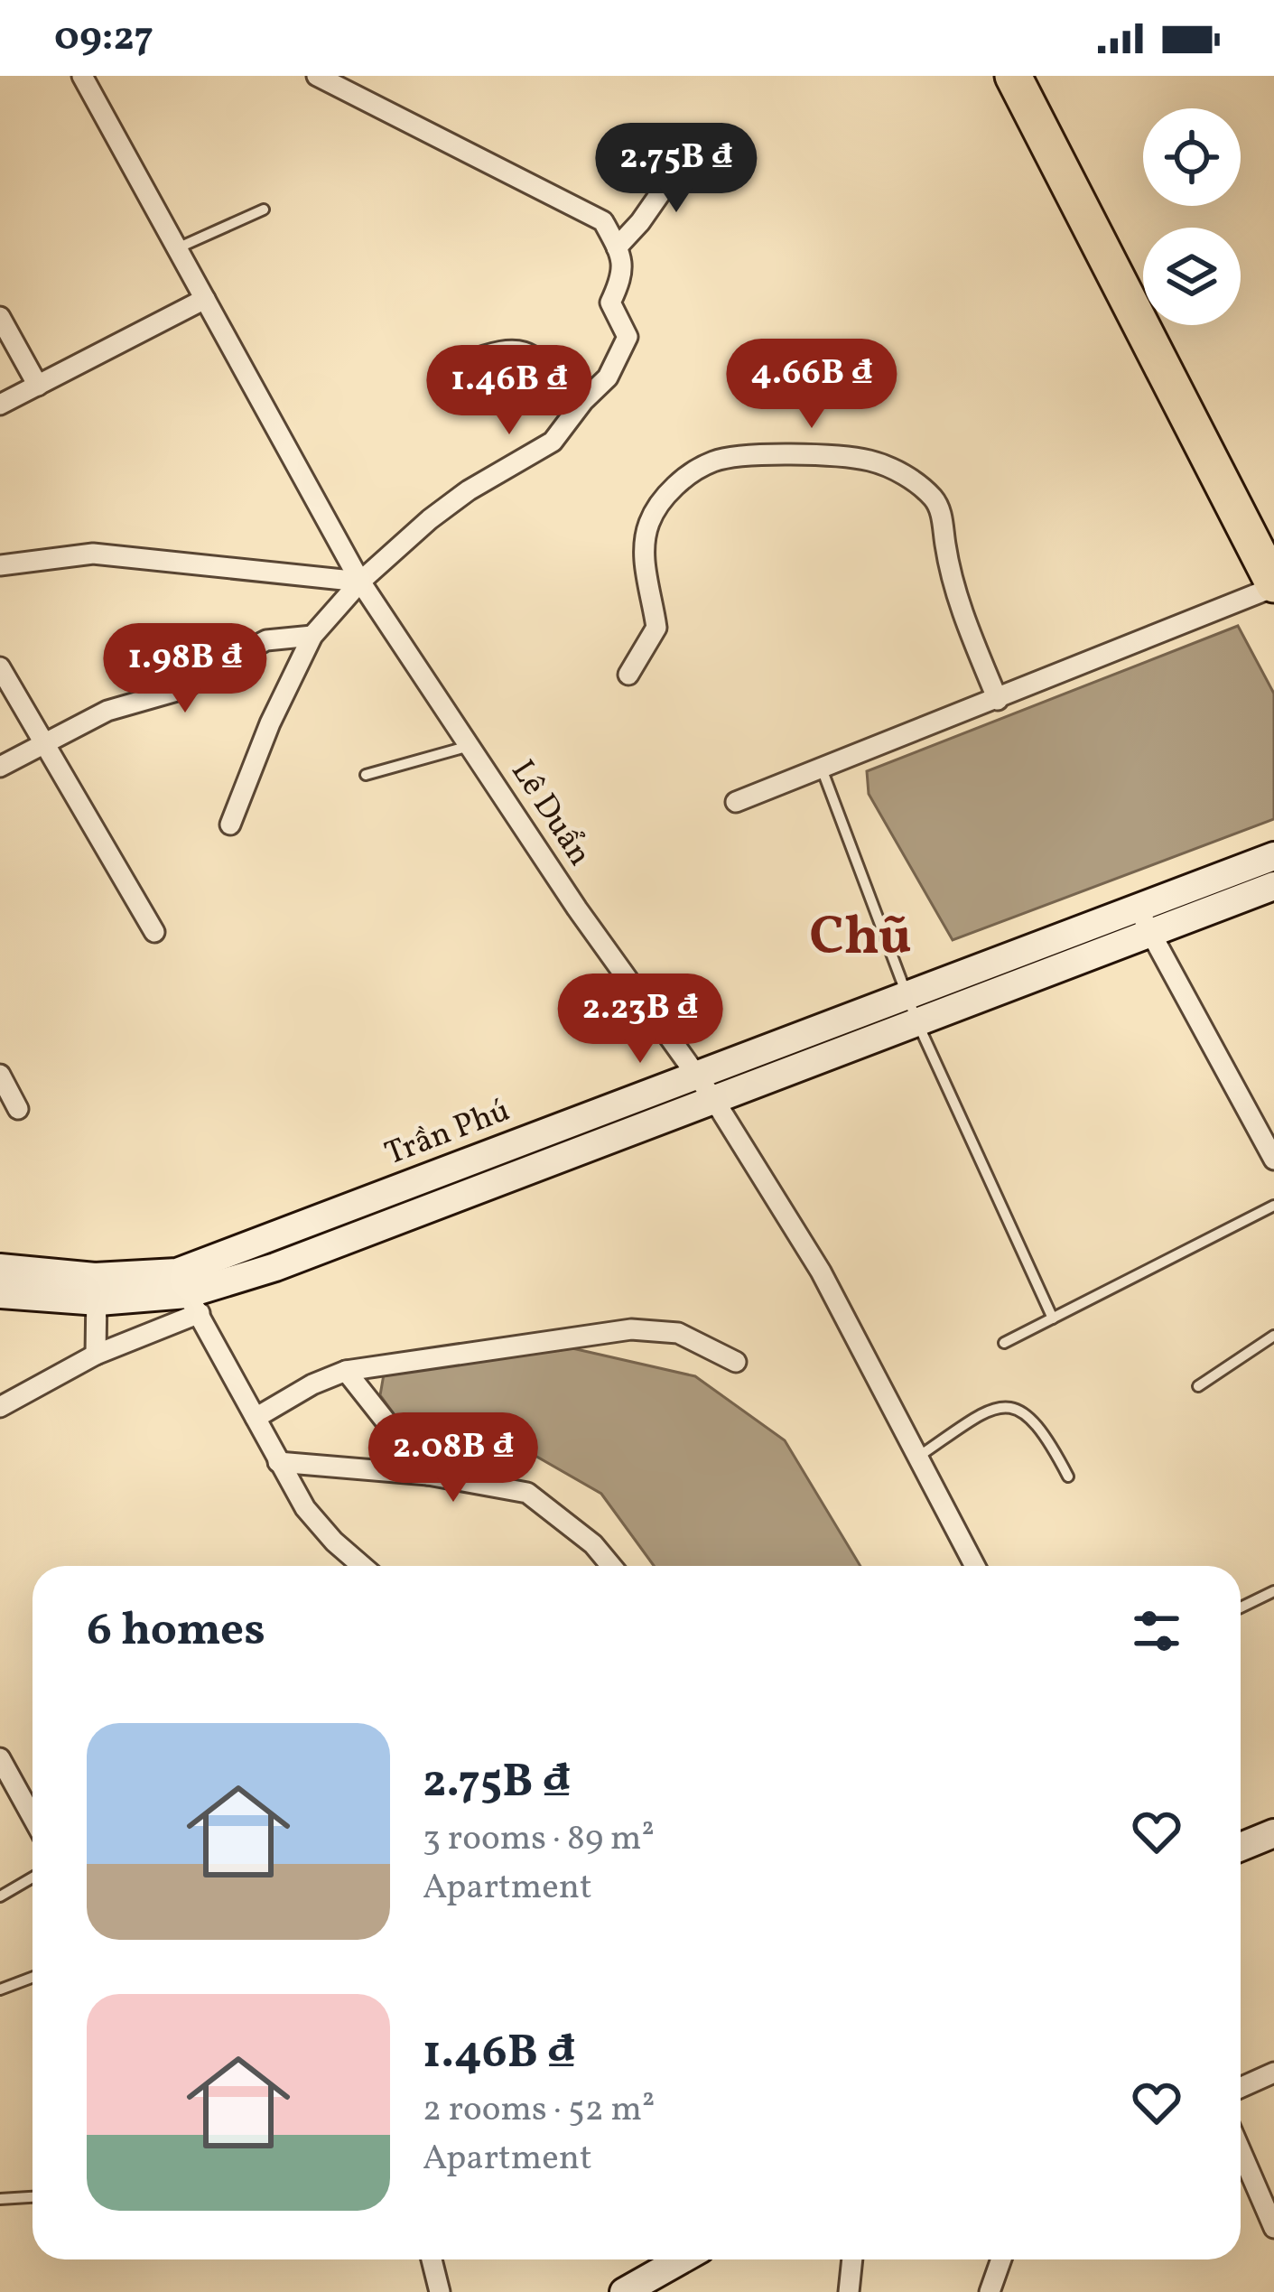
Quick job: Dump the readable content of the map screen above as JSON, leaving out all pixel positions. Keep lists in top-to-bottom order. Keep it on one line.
{"streets":{"main road":["Trần Phú"],"street":["Lê Duẩn"]},"crossings":[["Lê Duẩn","Trần Phú"]],"districts":["Chũ"],"page":{"status":"09:27","price":["2.75B ₫","4.66B ₫","1.46B ₫","1.98B ₫","2.23B ₫","2.08B ₫"],"heading":"6 homes","list":[{"name":"2.75B ₫","note":"3 rooms · 89 m² · Apartment"},{"name":"1.46B ₫","note":"2 rooms · 52 m² · Apartment"}]}}
